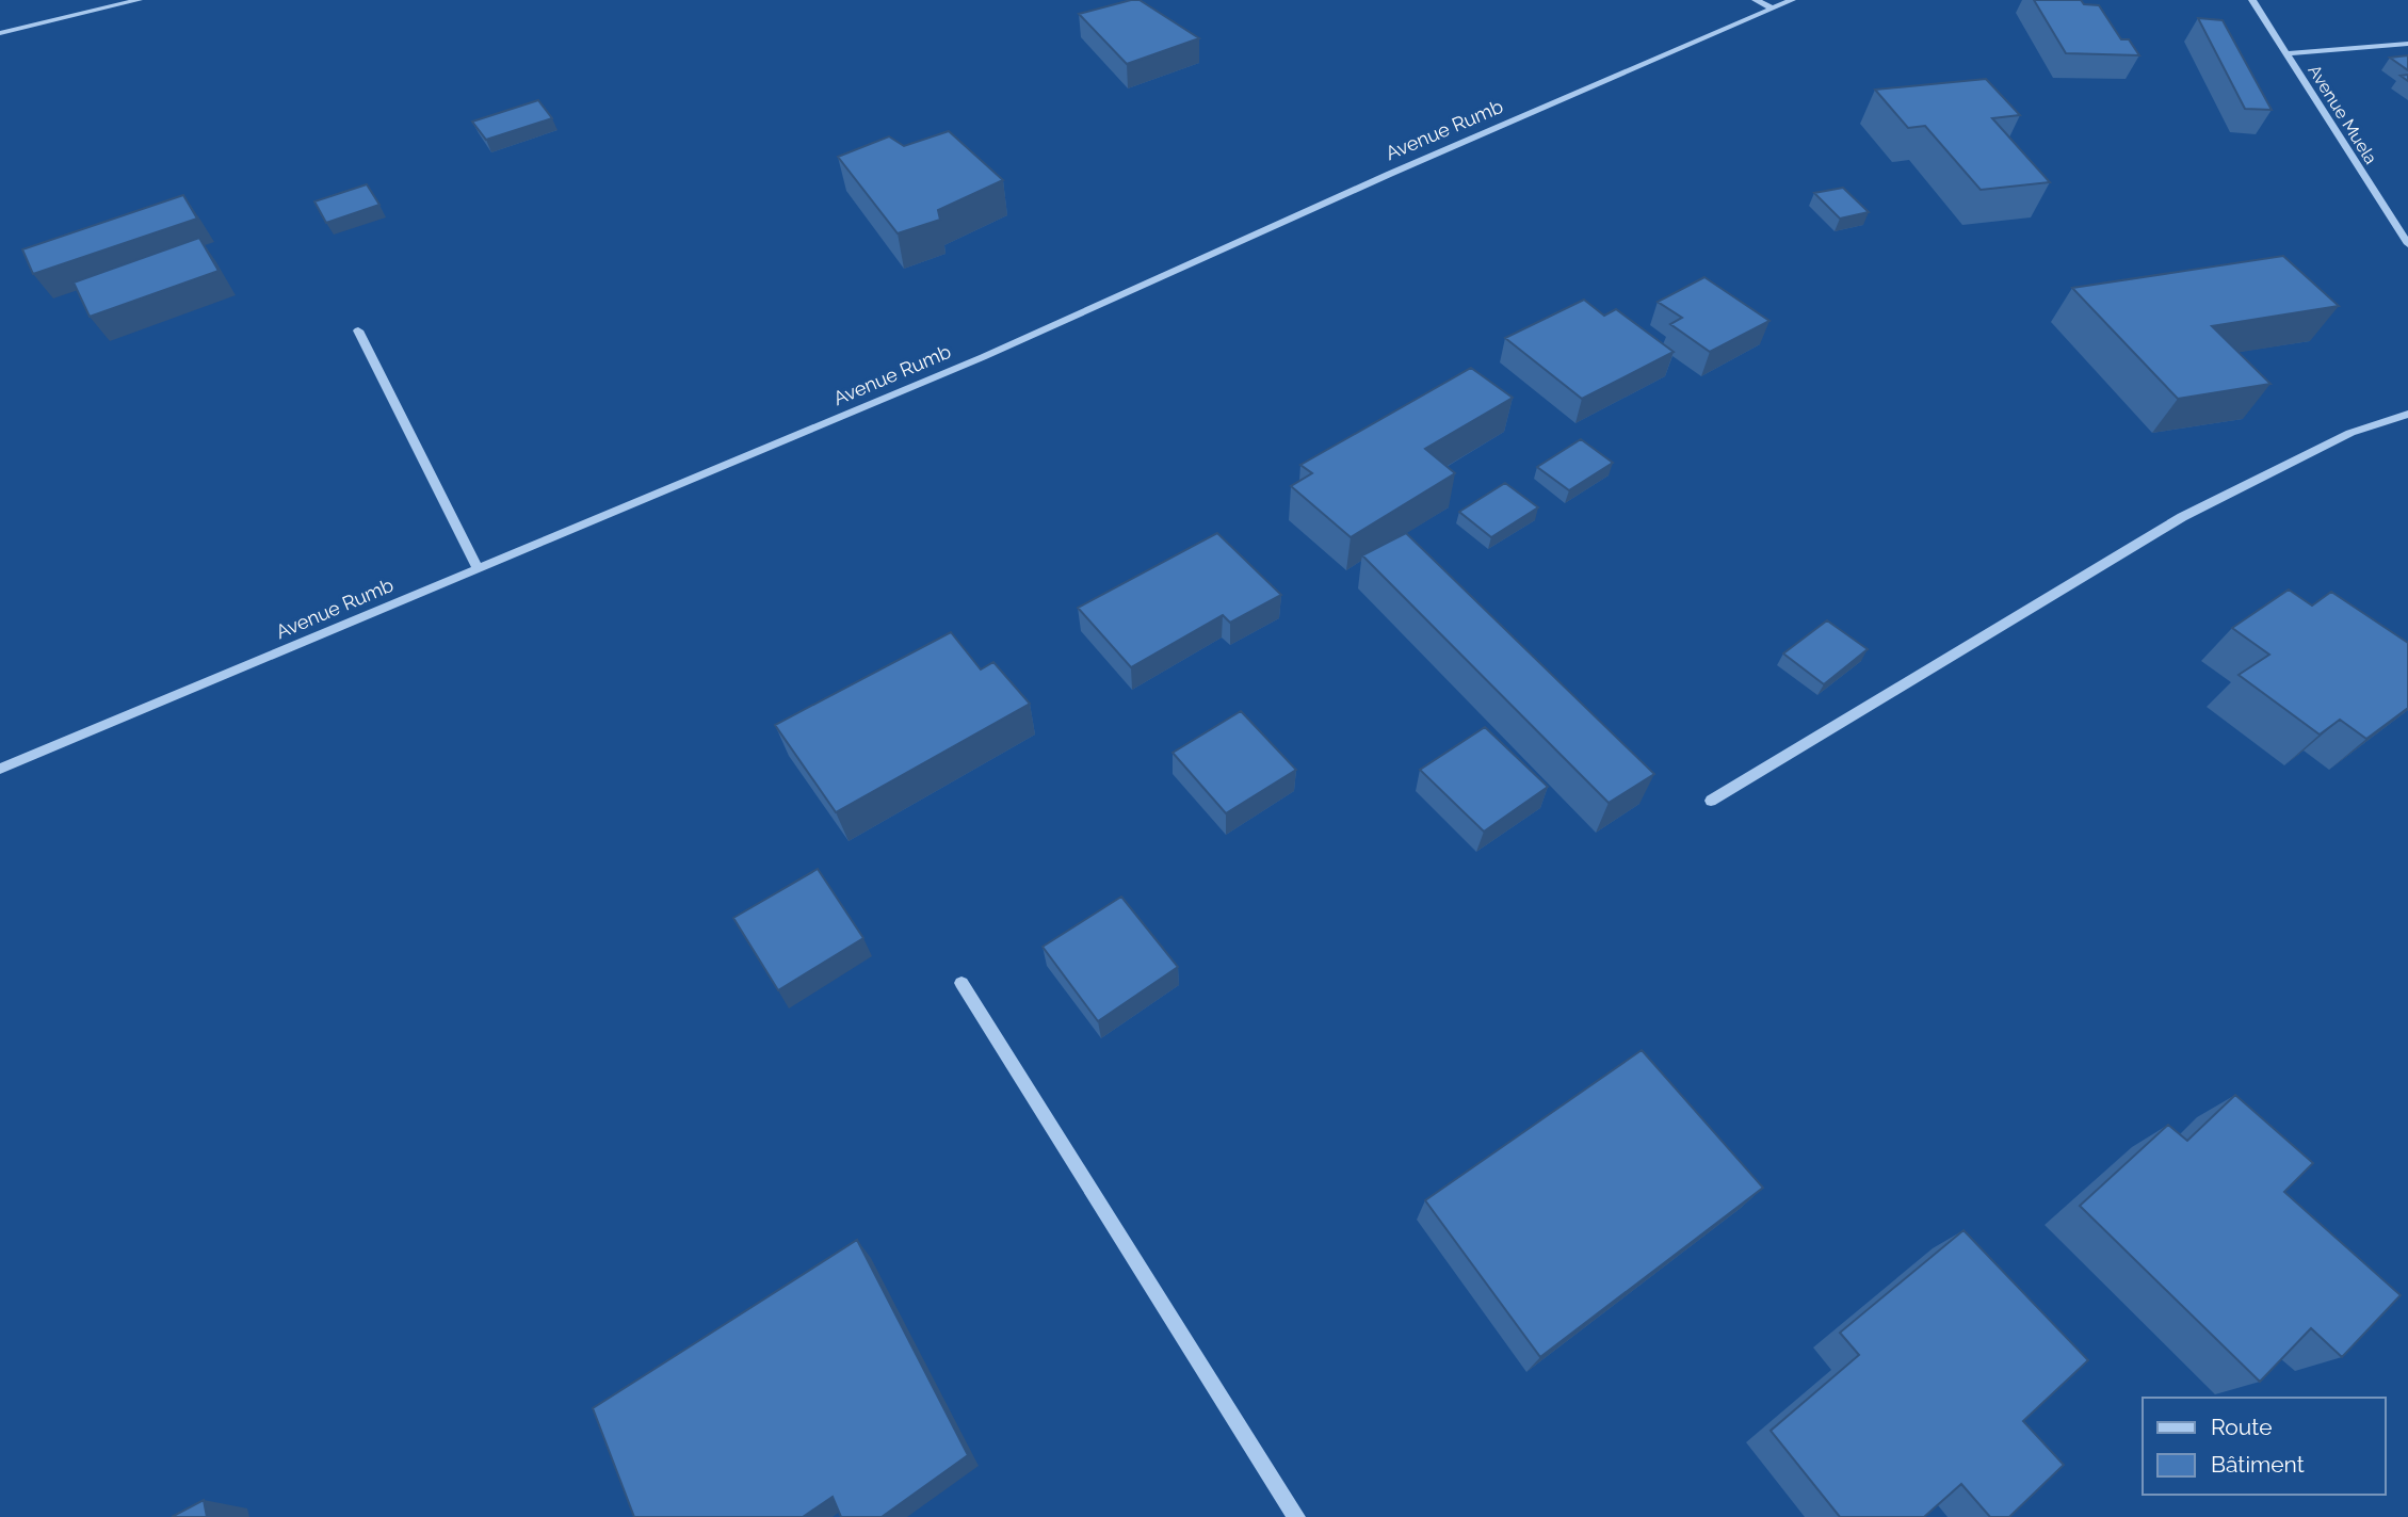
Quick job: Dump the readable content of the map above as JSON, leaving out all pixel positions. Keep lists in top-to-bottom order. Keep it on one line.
{"streets":{"street":["Avenue Muela","Avenue Rumb"]},"legend":["Route","Bâtiment"]}
